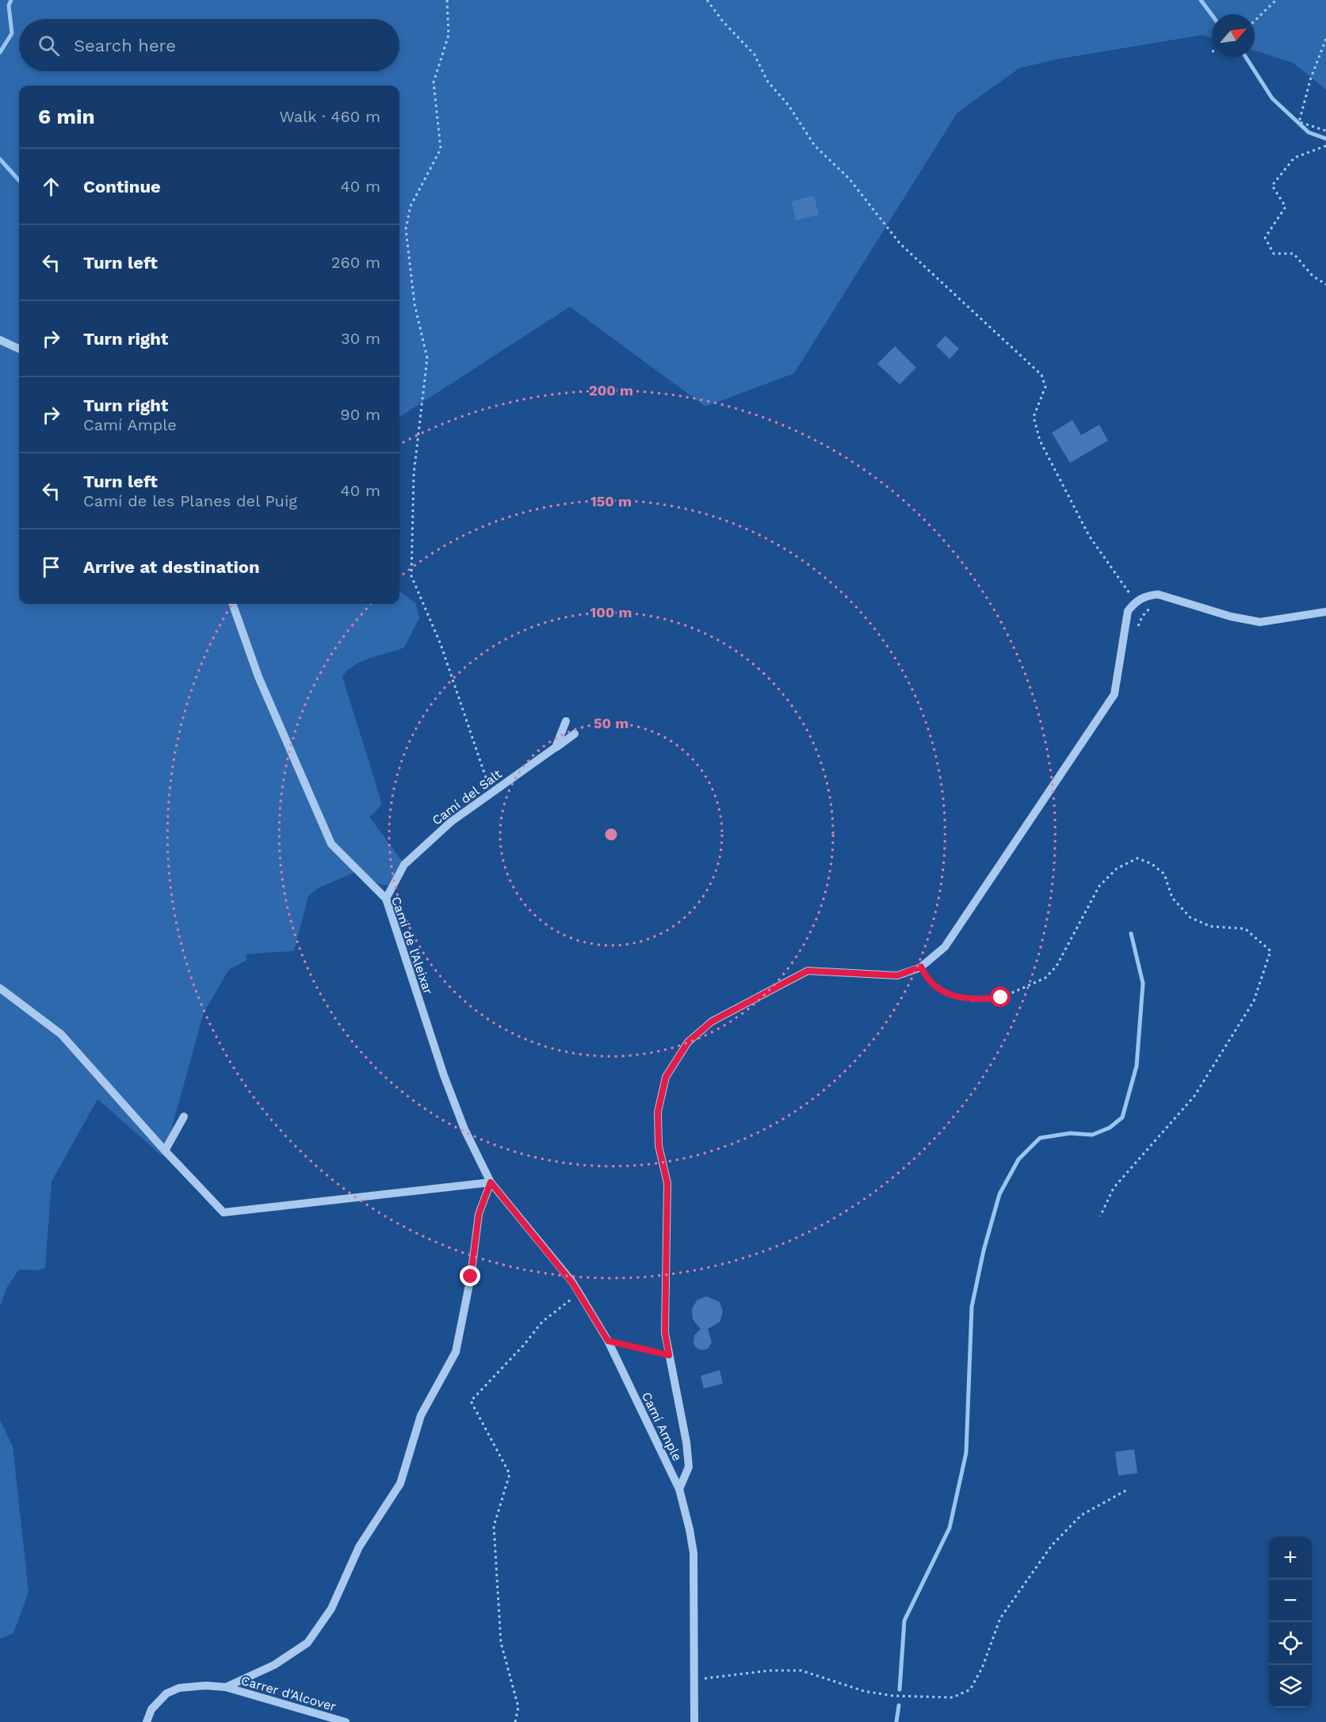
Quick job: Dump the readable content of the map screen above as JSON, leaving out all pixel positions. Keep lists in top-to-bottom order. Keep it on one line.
{"streets":{"street":["Camí del Salt","Camí de l'Aleixar","Camí Ample","Carrer d'Alcover"]},"crossings":[["Camí del Salt","Camí de l'Aleixar"],["Camí de l'Aleixar","Camí Ample"]],"north":"top right","page":{"search":"Search here","heading":["6 min","Walk · 460 m"],"list":[["Continue","40 m"],["Turn left","260 m"],["Turn right","30 m"],["Turn right","Camí Ample","90 m"],["Turn left","Camí de les Planes del Puig","40 m"],"Arrive at destination"],"map_buttons":["+","−"]},"rings":["200 m","150 m","100 m","50 m"]}
